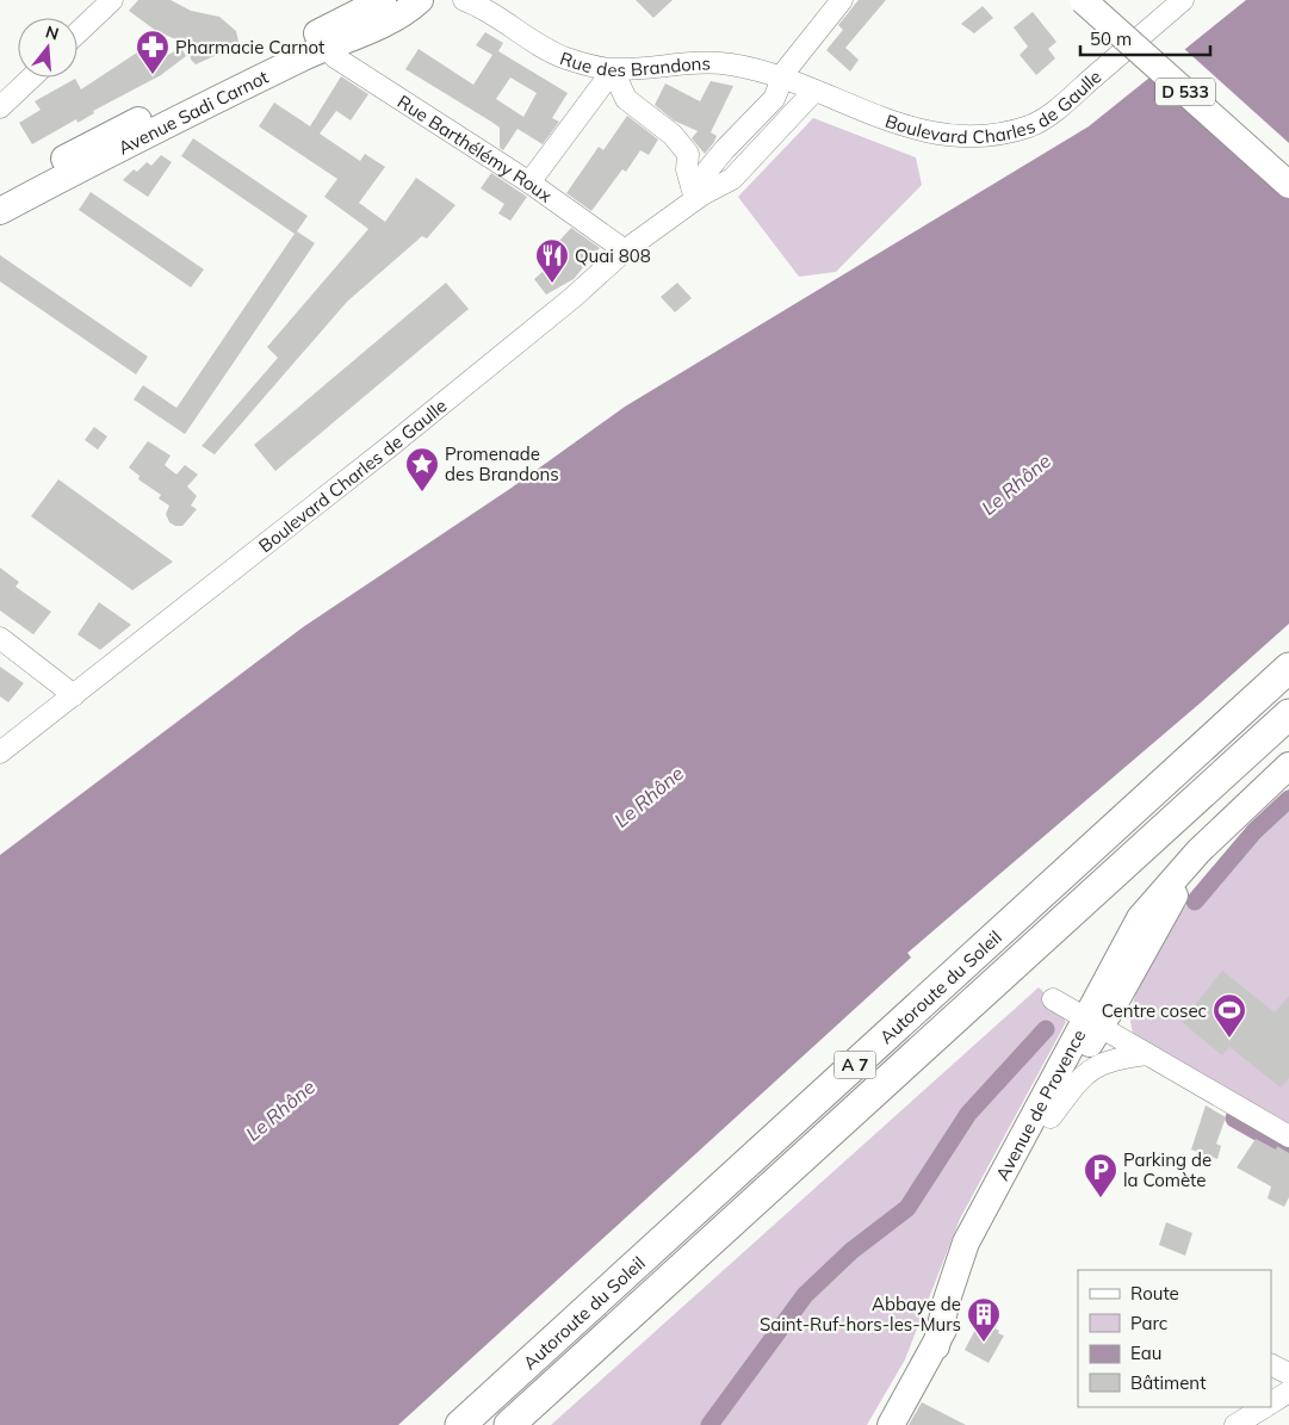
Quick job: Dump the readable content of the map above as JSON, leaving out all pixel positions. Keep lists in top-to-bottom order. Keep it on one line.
{"streets":{"highway":["Autoroute du Soleil","A 7"],"main road":["D 533","Avenue Sadi Carnot","Avenue de Provence"],"street":["Rue des Brandons","Boulevard Charles de Gaulle","Rue Barthélémy Roux"]},"crossings":[["Rue des Brandons","Boulevard Charles de Gaulle"],["Boulevard Charles de Gaulle","Rue Barthélémy Roux"],["Avenue Sadi Carnot","Rue Barthélémy Roux"]],"water":["Le Rhône"],"places":{"pharmacy":["Pharmacie Carnot"],"restaurant":["Quai 808"],"place":["Promenade des Brandons"],"sports":["Centre cosec"],"parking":["Parking de la Comète"],"building":["Abbaye de Saint-Ruf-hors-les-Murs"]},"legend":["Route","Parc","Eau","Bâtiment"],"scale_bar":"50 m","north":"top"}
